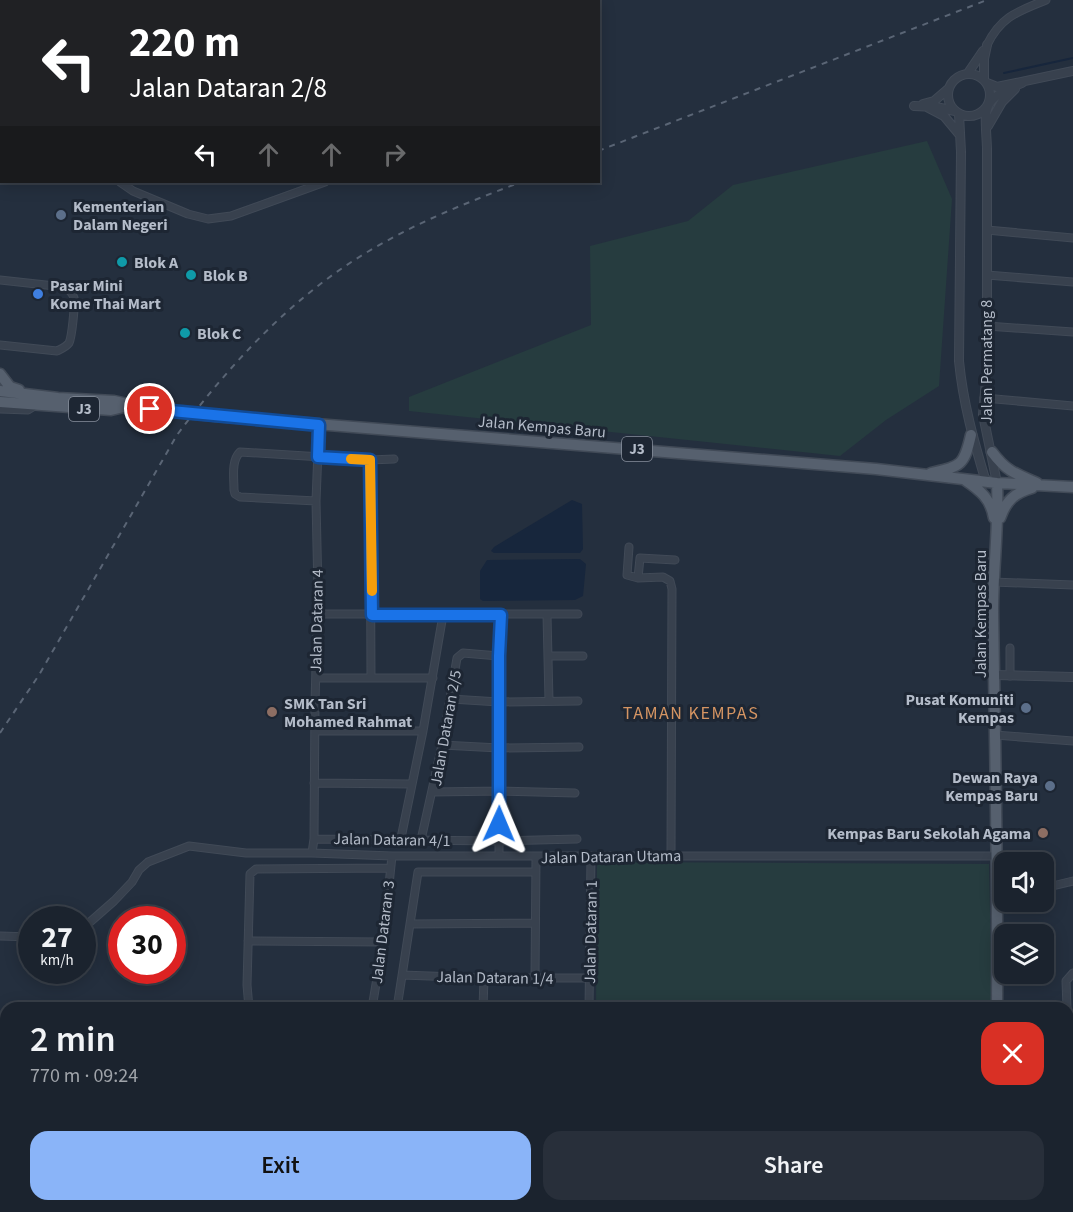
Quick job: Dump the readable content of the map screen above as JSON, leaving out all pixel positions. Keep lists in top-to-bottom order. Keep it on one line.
{"streets":{"main road":["J3","Jalan Kempas Baru"],"street":["Jalan Permatang 8","Jalan Dataran 4","Jalan Dataran 2/5","Jalan Dataran 4/1","Jalan Dataran Utama","Jalan Dataran 3","Jalan Dataran 1","Jalan Dataran 1/4"]},"crossings":[["Jalan Permatang 8","Jalan Kempas Baru"],["Jalan Kempas Baru","Jalan Dataran 4"],["Jalan Dataran 4","Jalan Dataran 4/1"],["Jalan Dataran 4","Jalan Dataran Utama"],["Jalan Dataran 2/5","Jalan Dataran 4/1"],["Jalan Dataran Utama","Jalan Dataran 3"],["Jalan Dataran Utama","Jalan Dataran 1"],["Jalan Dataran 1","Jalan Dataran 1/4"]],"districts":["TAMAN KEMPAS"],"places":["Kementerian Dalam Negeri","Blok A","Blok B","Pasar Mini Kome Thai Mart","Blok C","Pusat Komuniti Kempas","SMK Tan Sri Mohamed Rahmat","Dewan Raya Kempas Baru","Kempas Baru Sekolah Agama"],"page":{"turn":["220 m","Jalan Dataran 2/8"],"speed":"27 km/h","limit":"30","heading":["2 min","770 m · 09:24"],"buttons":["Exit","Share"]}}
